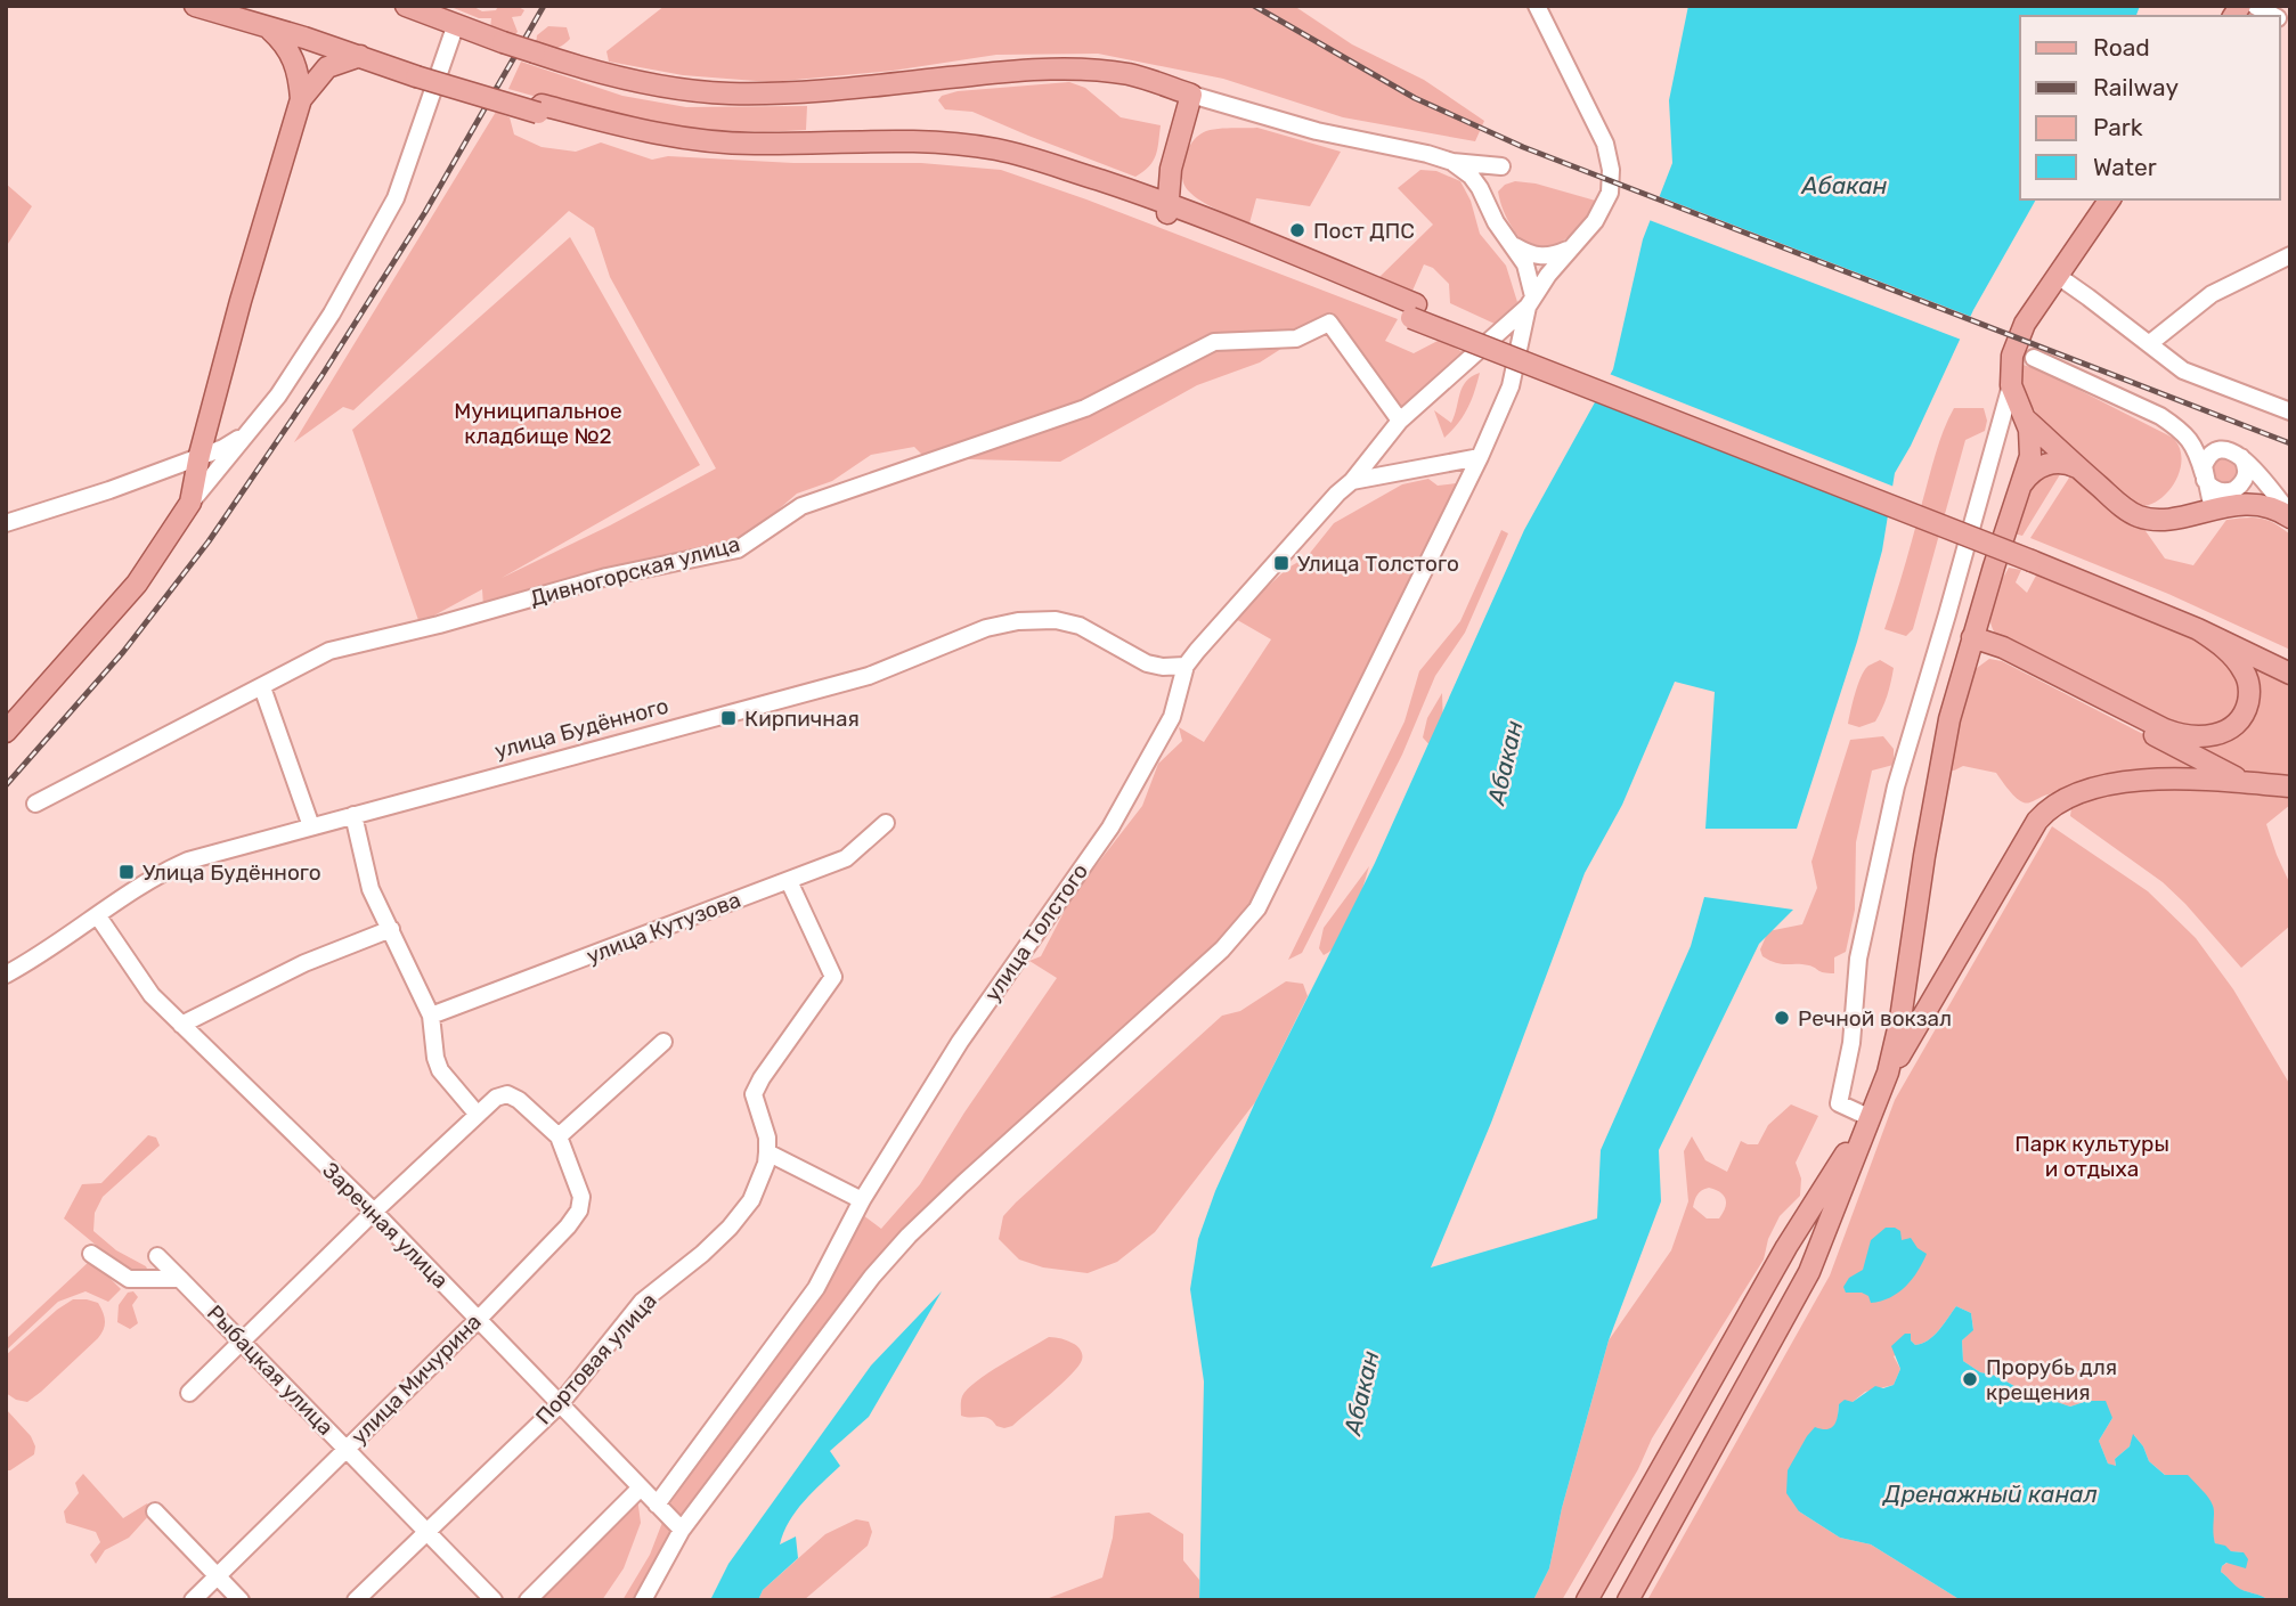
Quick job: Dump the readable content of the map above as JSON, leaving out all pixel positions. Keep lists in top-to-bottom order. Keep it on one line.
{"streets":{"street":["Дивногорская улица","улица Будённого","улица Кутузова","улица Толстого","Заречная улица","Портовая улица","Рыбацкая улица","улица Мичурина"]},"crossings":[["Дивногорская улица","улица Толстого"],["улица Будённого","улица Толстого"],["улица Будённого","Заречная улица"],["улица Кутузова","Портовая улица"],["улица Толстого","Заречная улица"],["Заречная улица","Портовая улица"],["Заречная улица","улица Мичурина"],["Портовая улица","Рыбацкая улица"],["Рыбацкая улица","улица Мичурина"]],"water":["Абакан","Дренажный канал"],"parks":["Муниципальное кладбище №2","Парк культуры и отдыха"],"places":{"other":["Пост ДПС","Речной вокзал","Прорубь для крещения"],"transit":["Улица Толстого","Кирпичная","Улица Будённого"]},"legend":["Road","Railway","Park","Water"]}
